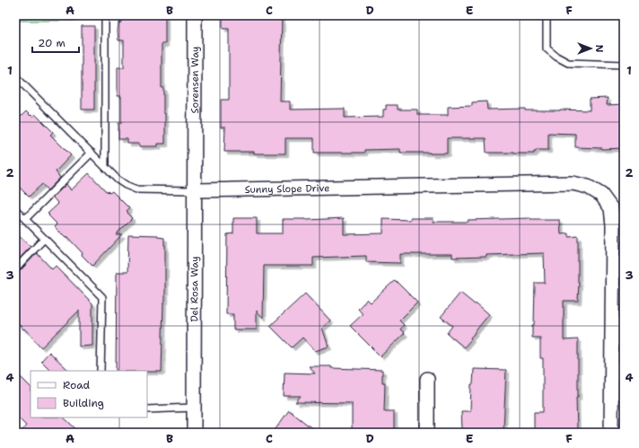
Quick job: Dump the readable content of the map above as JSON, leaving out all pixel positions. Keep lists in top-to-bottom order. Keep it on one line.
{"streets":{"street":["Sorensen Way","Sunny Slope Drive","Del Rosa Way"]},"crossings":[["Sorensen Way","Del Rosa Way"],["Sunny Slope Drive","Del Rosa Way"]],"legend":["Road","Building"],"scale_bar":"20 m","north":"right","grid":{"columns":["A","B","C","D","E","F"],"rows":["1","2","3","4"]}}
